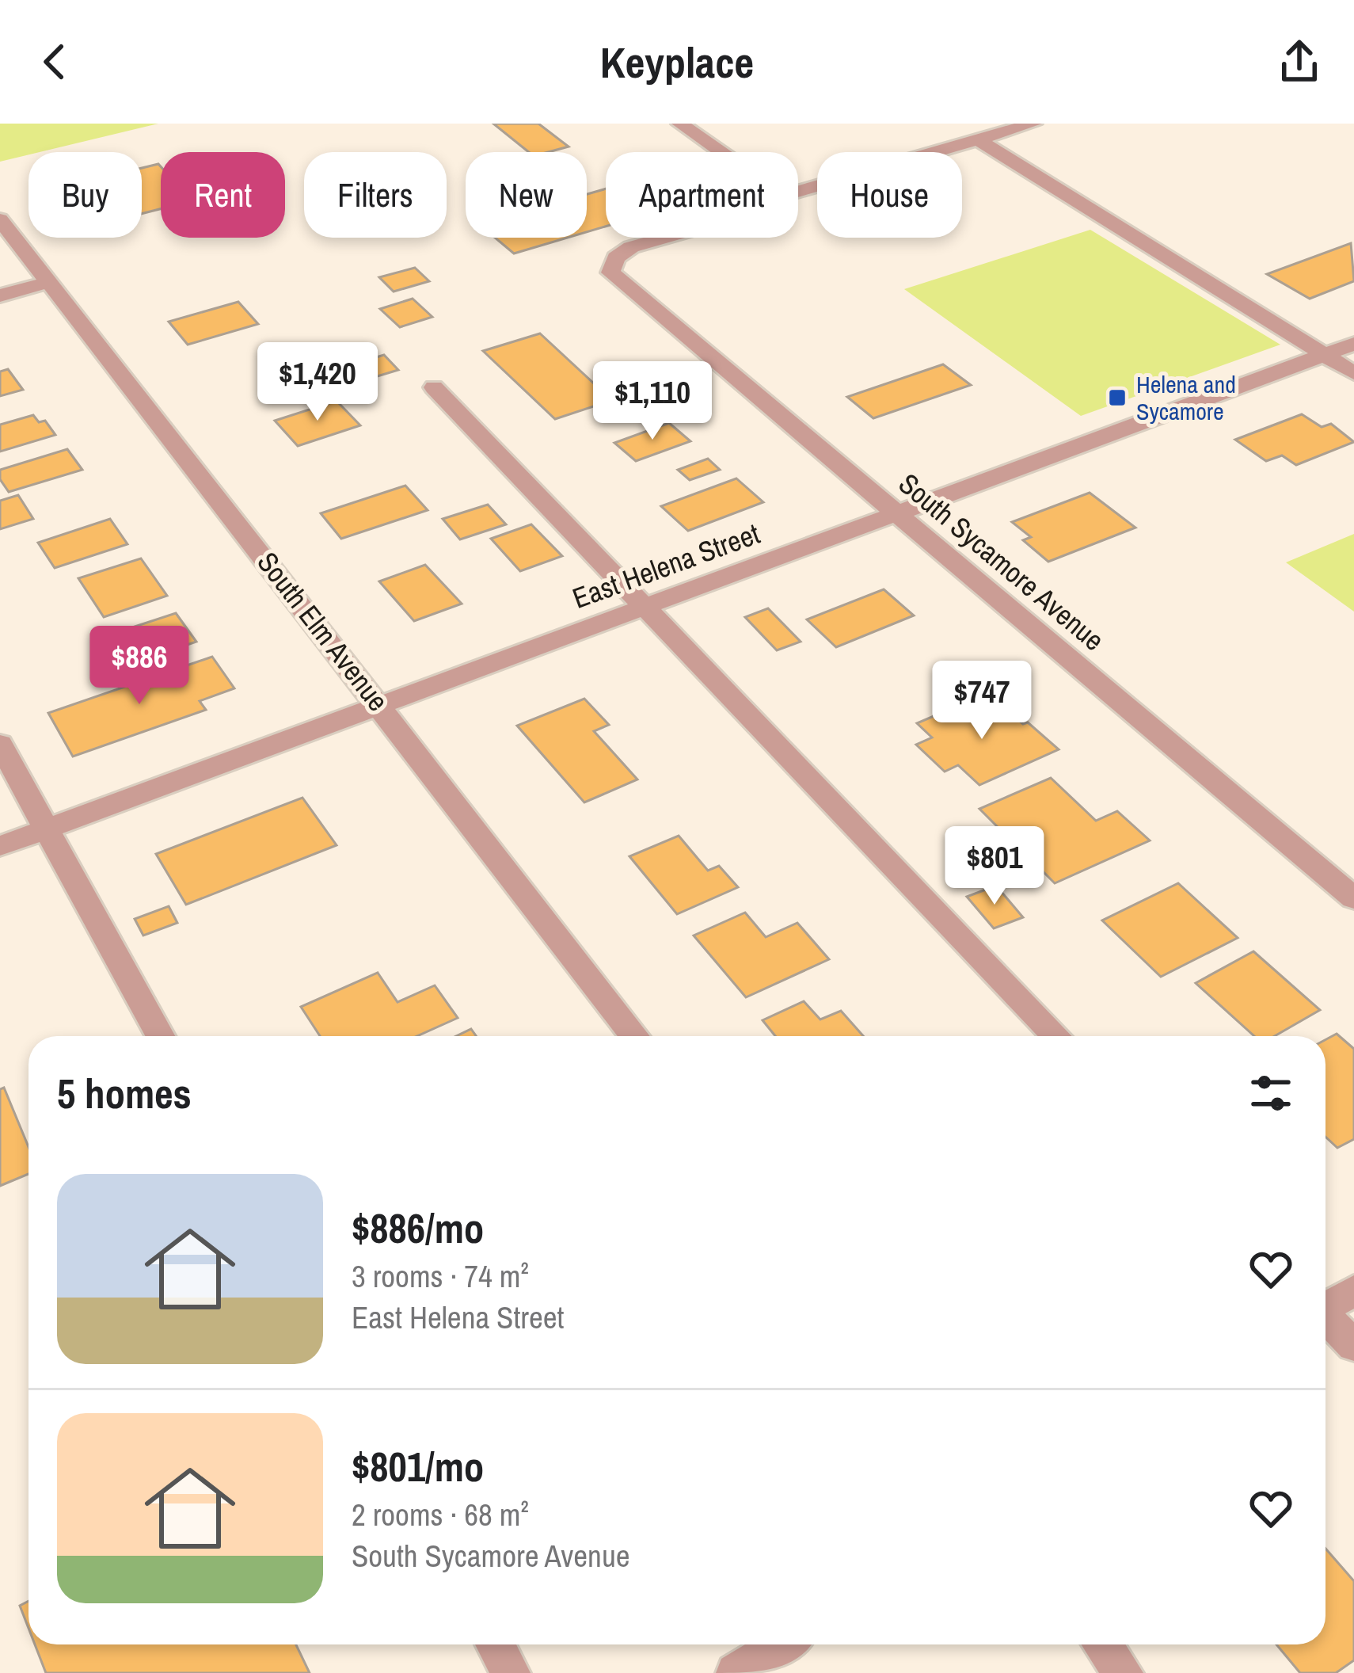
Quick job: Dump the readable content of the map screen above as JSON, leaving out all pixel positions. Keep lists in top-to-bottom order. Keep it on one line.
{"streets":{"street":["South Sycamore Avenue","East Helena Street","South Elm Avenue"]},"crossings":[["South Sycamore Avenue","East Helena Street"],["East Helena Street","South Elm Avenue"]],"places":{"transit":["Helena and Sycamore"]},"page":{"header":"Keyplace","chip":["Buy","Rent","Filters","New","Apartment","House"],"price":["$1,420","$1,110","$886","$747","$801"],"heading":"5 homes","list":[{"name":"$886/mo","note":"3 rooms · 74 m² · East Helena Street"},{"name":"$801/mo","note":"2 rooms · 68 m² · South Sycamore Avenue"}]}}
